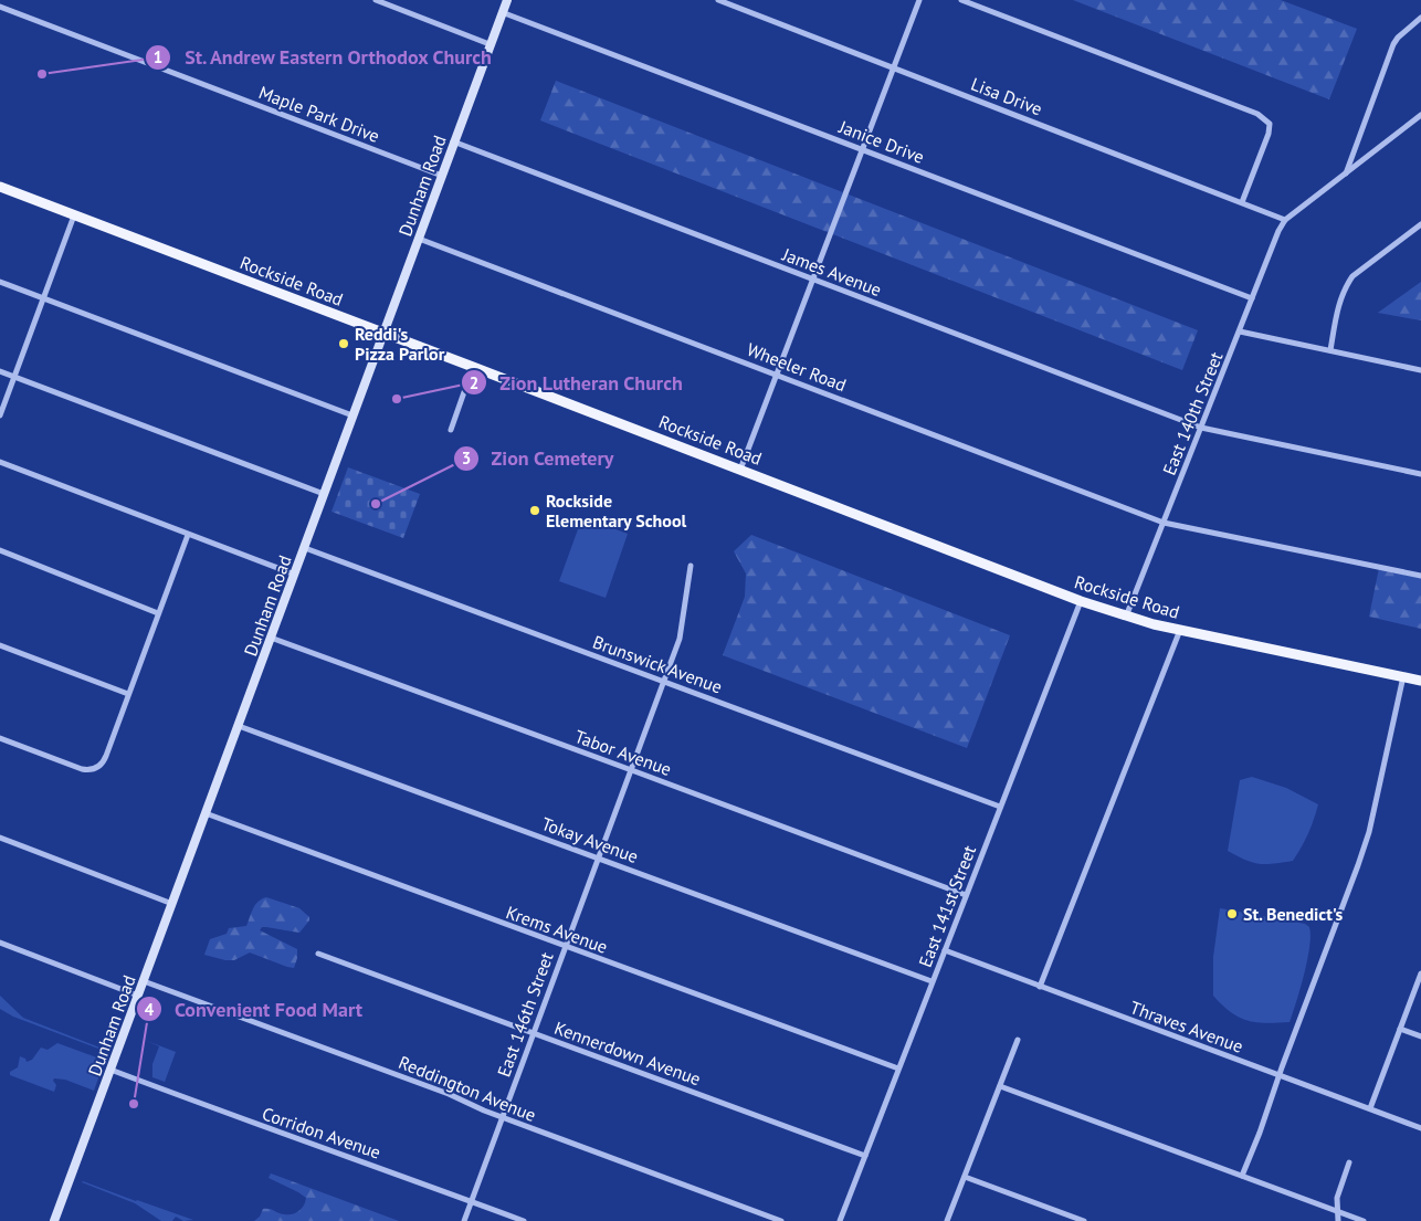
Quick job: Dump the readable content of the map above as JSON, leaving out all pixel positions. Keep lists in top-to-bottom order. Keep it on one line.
{"streets":{"main road":["Rockside Road"],"street":["Lisa Drive","Maple Park Drive","Janice Drive","Dunham Road","James Avenue","Wheeler Road","East 140th Street","Brunswick Avenue","Tabor Avenue","Tokay Avenue","East 141st Street","Krems Avenue","East 146th Street","Thraves Avenue","Kennerdown Avenue","Reddington Avenue","Corridon Avenue"]},"crossings":[["Lisa Drive","East 140th Street"],["Maple Park Drive","Dunham Road"],["Janice Drive","Dunham Road"],["Janice Drive","East 140th Street"],["Dunham Road","James Avenue"],["Dunham Road","Rockside Road"],["Dunham Road","Wheeler Road"],["Dunham Road","Brunswick Avenue"],["Dunham Road","Tabor Avenue"],["Dunham Road","Tokay Avenue"],["Dunham Road","Krems Avenue"],["Dunham Road","Reddington Avenue"],["Dunham Road","Corridon Avenue"],["James Avenue","East 140th Street"],["Rockside Road","East 140th Street"],["Rockside Road","East 141st Street"],["Wheeler Road","East 140th Street"],["Brunswick Avenue","East 141st Street"],["Brunswick Avenue","East 146th Street"],["Tabor Avenue","East 141st Street"],["Tabor Avenue","East 146th Street"],["Tokay Avenue","East 141st Street"],["Tokay Avenue","East 146th Street"],["East 141st Street","Krems Avenue"],["East 141st Street","Thraves Avenue"],["East 141st Street","Kennerdown Avenue"],["Krems Avenue","East 146th Street"],["East 146th Street","Kennerdown Avenue"],["East 146th Street","Reddington Avenue"],["East 146th Street","Corridon Avenue"]],"places":["St. Andrew Eastern Orthodox Church","Reddi's Pizza Parlor","Zion Lutheran Church","Zion Cemetery","Rockside Elementary School","St. Benedict's","Convenient Food Mart"]}
